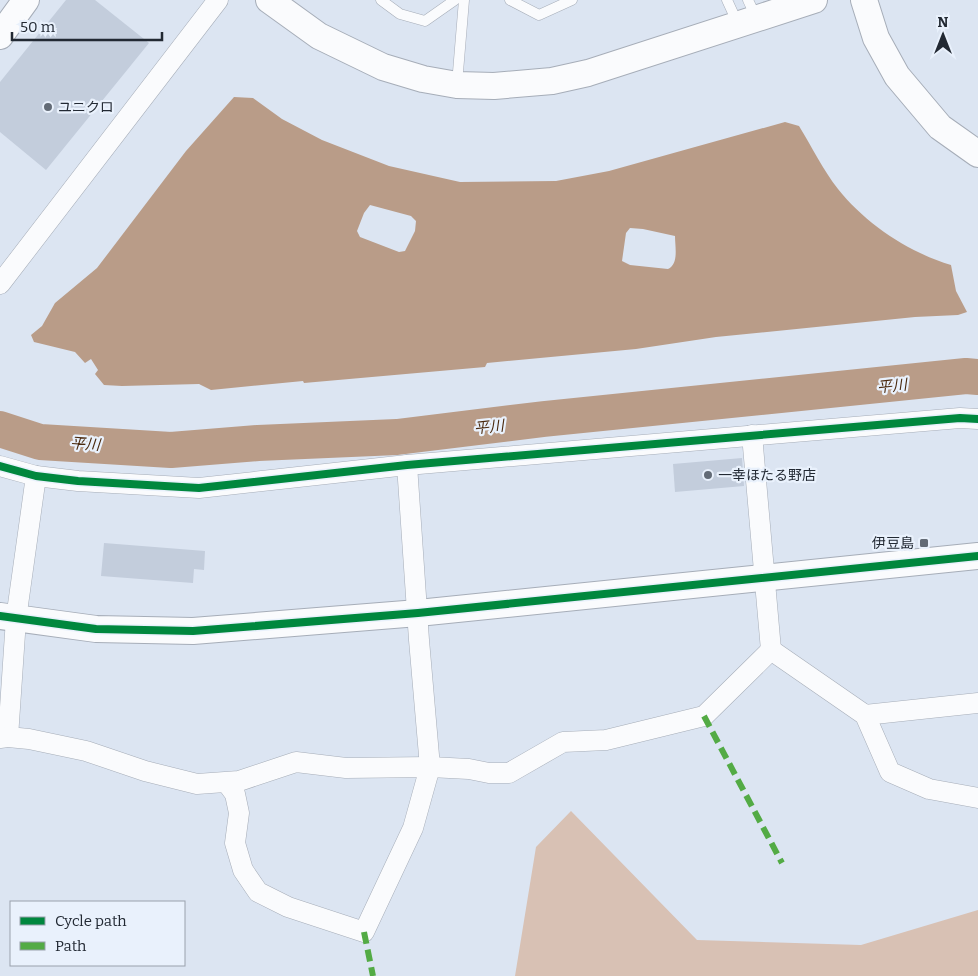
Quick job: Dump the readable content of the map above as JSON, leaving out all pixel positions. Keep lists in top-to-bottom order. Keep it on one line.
{"water":["平川"],"places":{"other":["ユニクロ","一幸ほたる野店"],"transit":["伊豆島"]},"legend":["Cycle path","Path"],"scale_bar":"50 m","north":"top"}
